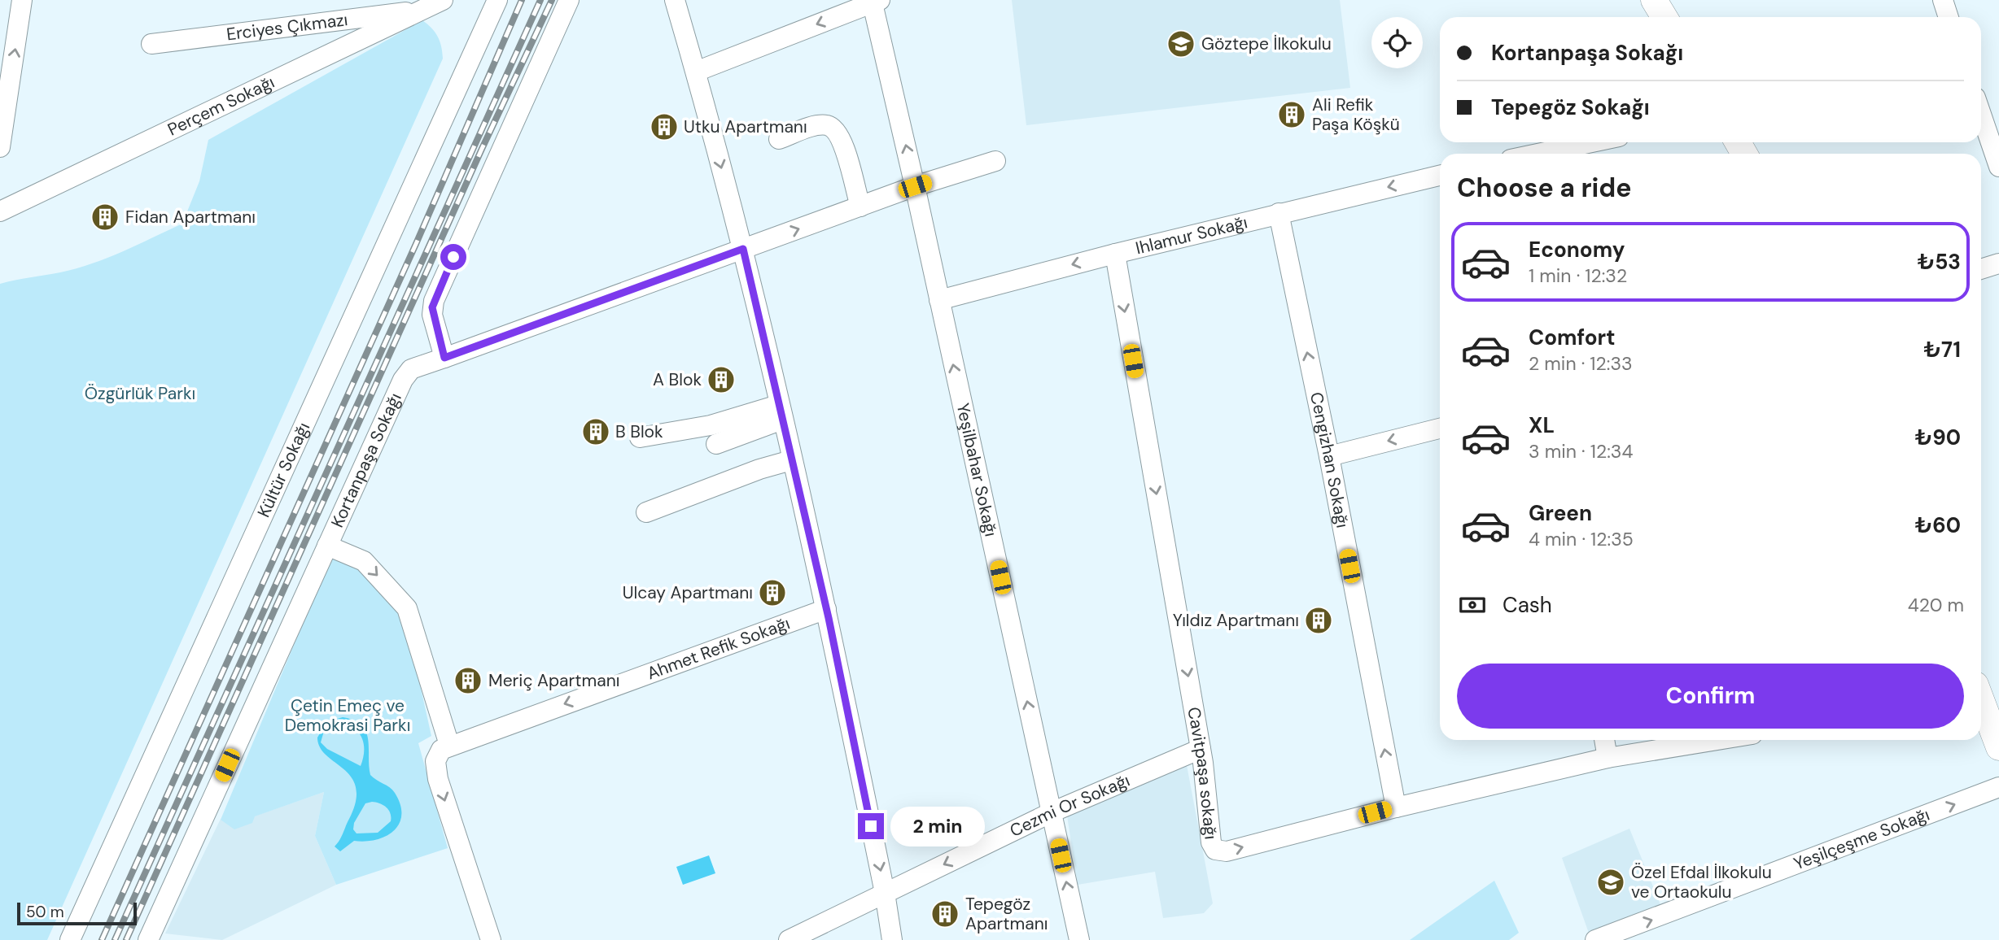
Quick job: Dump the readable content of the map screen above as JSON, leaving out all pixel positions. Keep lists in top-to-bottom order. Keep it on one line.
{"streets":{"street":["Erciyes Çıkmazı","Perçem Sokağı","Ihlamur Sokağı","Cengizhan Sokağı","Kortanpaşa Sokağı","Kültür Sokağı","Yeşilbahar Sokağı","Ahmet Refik Sokağı","Cavitpaşa sokağı","Cezmi Or Sokağı","Yeşilçeşme Sokağı"]},"crossings":[["Erciyes Çıkmazı","Perçem Sokağı"],["Ihlamur Sokağı","Cengizhan Sokağı"],["Ihlamur Sokağı","Yeşilbahar Sokağı"],["Ihlamur Sokağı","Cavitpaşa sokağı"],["Cengizhan Sokağı","Cavitpaşa sokağı"],["Kortanpaşa Sokağı","Yeşilbahar Sokağı"],["Yeşilbahar Sokağı","Cezmi Or Sokağı"],["Cavitpaşa sokağı","Cezmi Or Sokağı"]],"one_way":["Ihlamur Sokağı","Cengizhan Sokağı","Cezmi Or Sokağı","Yeşilçeşme Sokağı"],"parks":["Özgürlük Parkı","Çetin Emeç ve Demokrasi Parkı"],"places":{"school or university":["Göztepe İlkokulu","Özel Efdal İlkokulu ve Ortaokulu"],"building":["Ali Refik Paşa Köşkü","Utku Apartmanı","Fidan Apartmanı","A Blok","B Blok","Ulcay Apartmanı","Yıldız Apartmanı","Meriç Apartmanı","Tepegöz Apartmanı"]},"scale_bar":"50 m","page":{"banner":["Kortanpaşa Sokağı","Tepegöz Sokağı"],"heading":"Choose a ride","list":[{"name":"Economy","note":"1 min · 12:32","value":"₺53"},{"name":"Comfort","note":"2 min · 12:33","value":"₺71"},{"name":"XL","note":"3 min · 12:34","value":"₺90"},{"name":"Green","note":"4 min · 12:35","value":"₺60"}],"pay":["Cash","420 m"],"buttons":"Confirm","bubble":"2 min","scale":"50 m"}}
